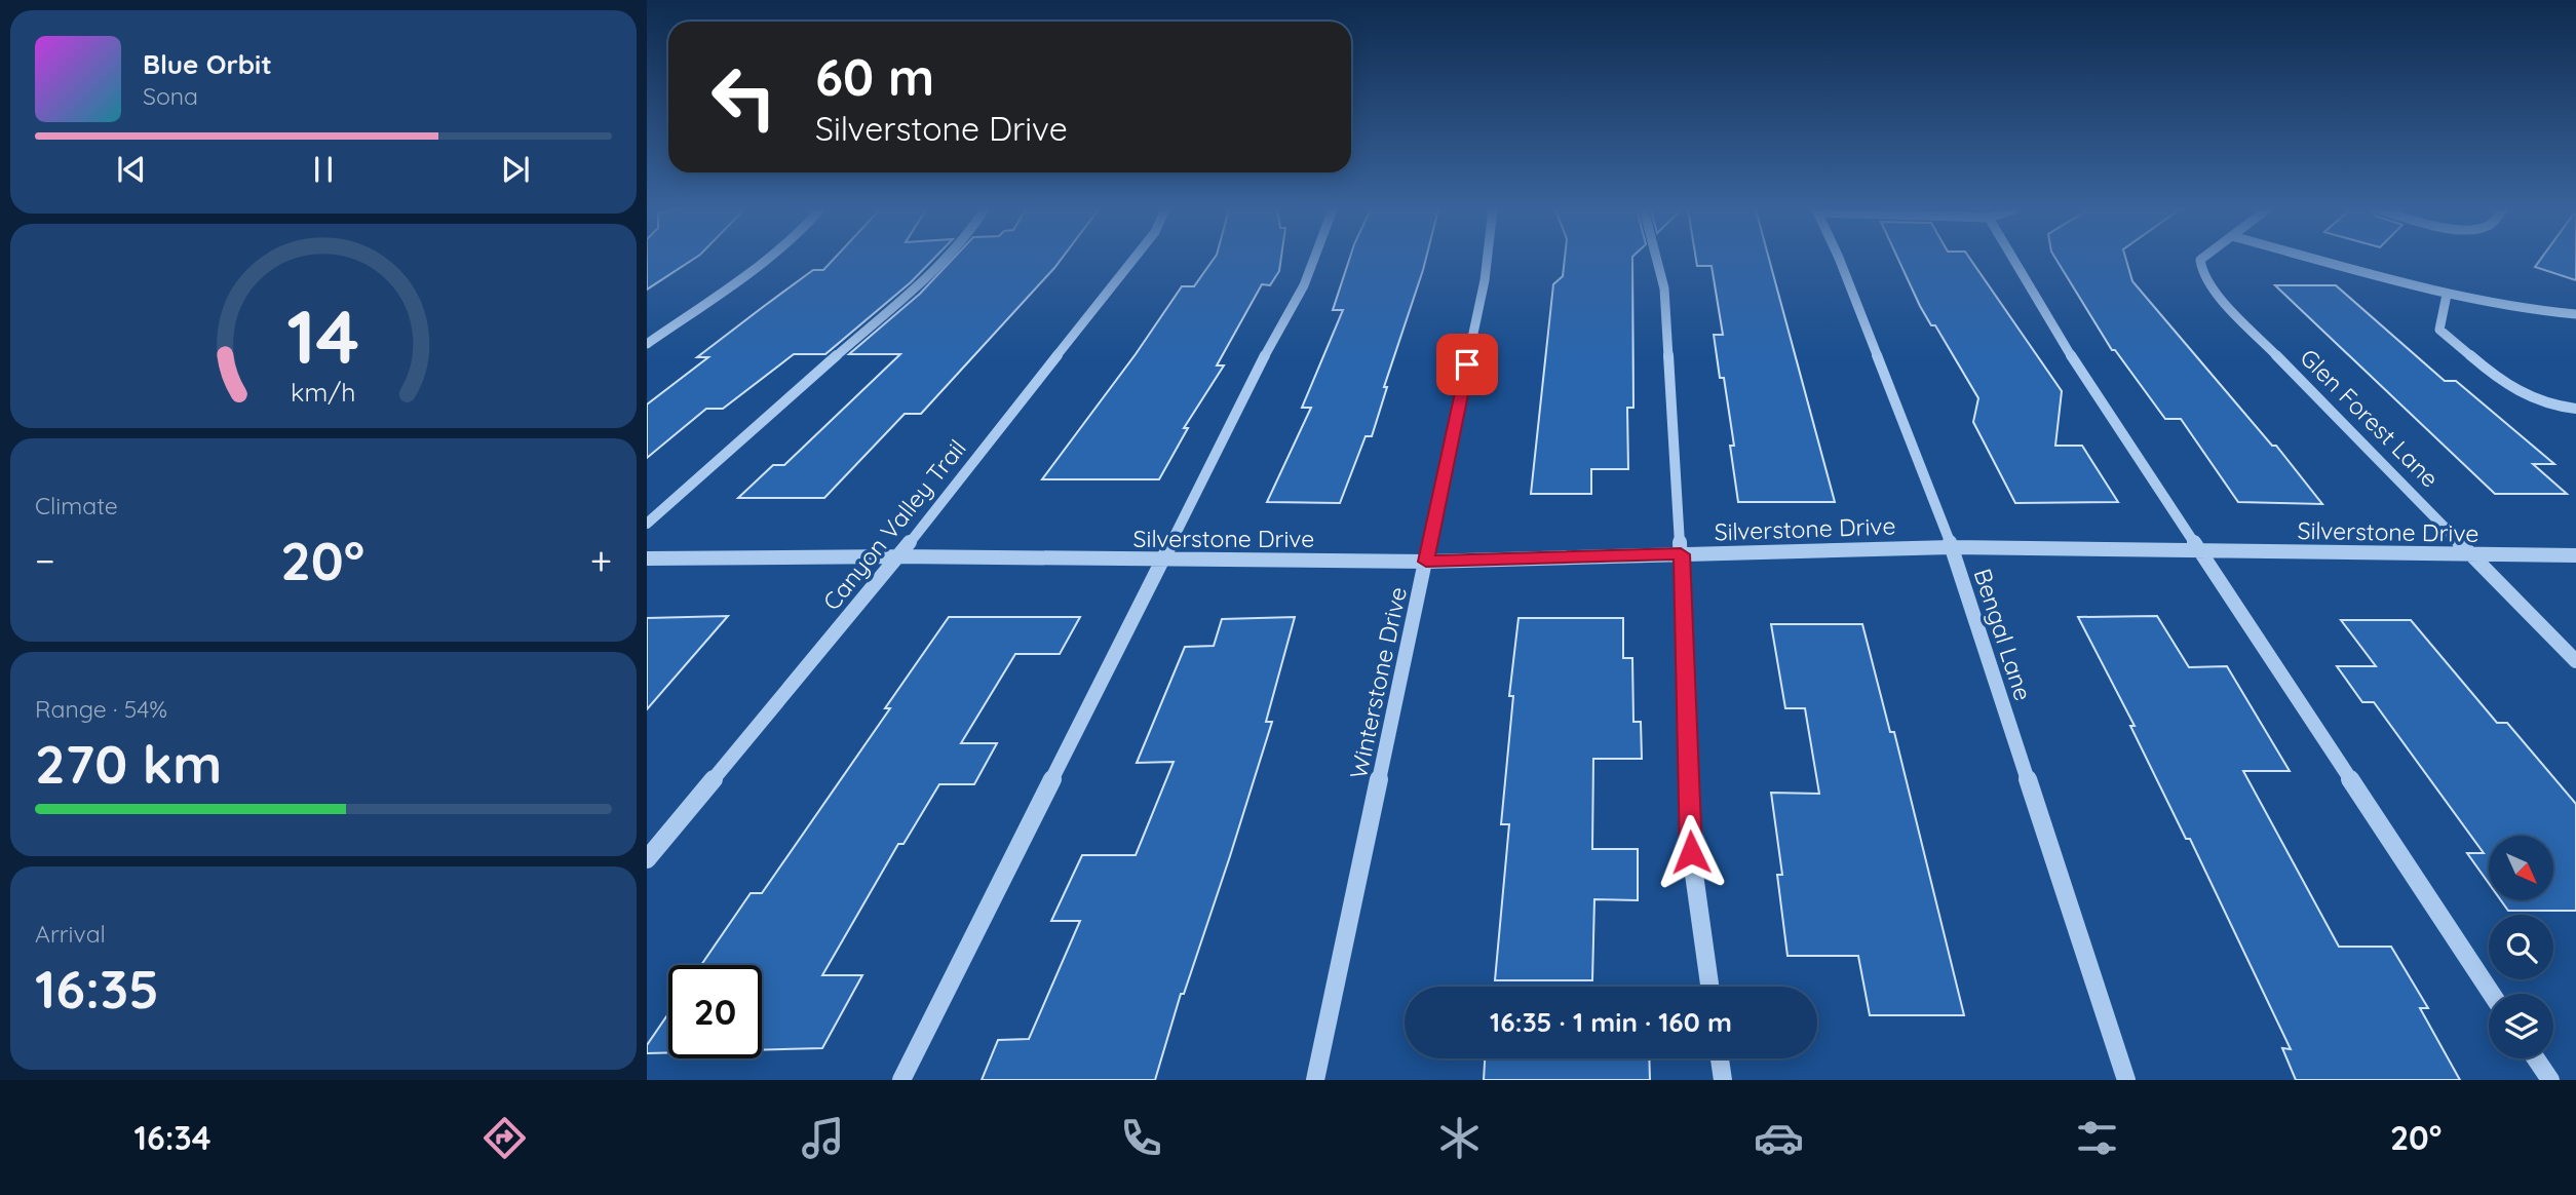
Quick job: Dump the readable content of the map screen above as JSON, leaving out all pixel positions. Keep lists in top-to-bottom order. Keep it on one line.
{"streets":{"street":["Glen Forest Lane","Canyon Valley Trail","Silverstone Drive","Bengal Lane","Winterstone Drive"]},"crossings":[["Glen Forest Lane","Silverstone Drive"],["Canyon Valley Trail","Silverstone Drive"],["Silverstone Drive","Bengal Lane"],["Silverstone Drive","Winterstone Drive"]],"north":"bottom right","page":{"turn":["60 m","Silverstone Drive"],"song":["Blue Orbit","Sona"],"tile":["Climate",["Range · 54%","270 km"],["Arrival","16:35"]],"heat":["−","20°","+"],"limit":"20","trip":"16:35 · 1 min · 160 m","tabs":["16:34","20°"],"gauge":["14","km/h"]}}
